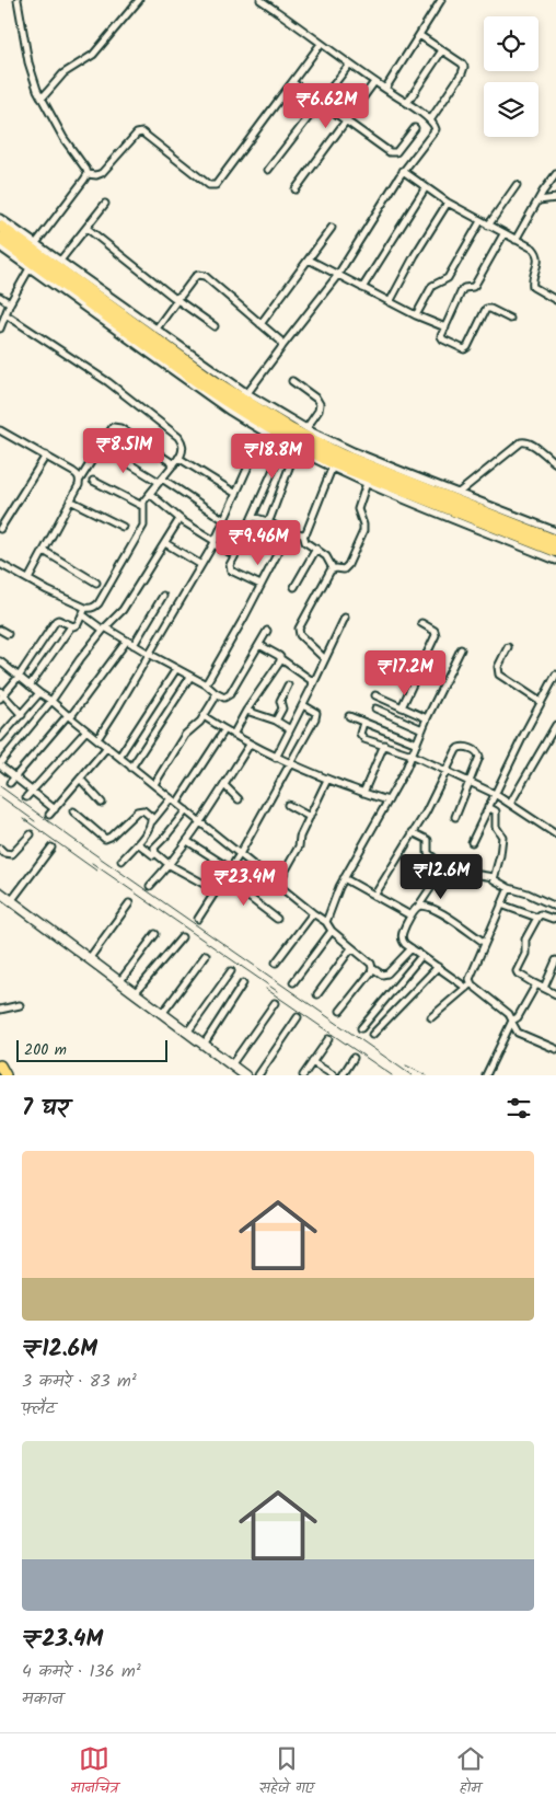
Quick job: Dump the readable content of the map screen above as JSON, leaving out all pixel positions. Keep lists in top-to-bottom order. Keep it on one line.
{"scale_bar":"200 m","page":{"price":["₹6.62M","₹8.51M","₹18.8M","₹9.46M","₹17.2M","₹12.6M","₹23.4M"],"scale":"200 m","heading":"7 घर","list":[{"name":"₹12.6M","note":"3 कमरे · 83 m² · फ़्लैट"},{"name":"₹23.4M","note":"4 कमरे · 136 m² · मकान"}],"tabs":["मानचित्र","सहेजे गए","होम"]}}
